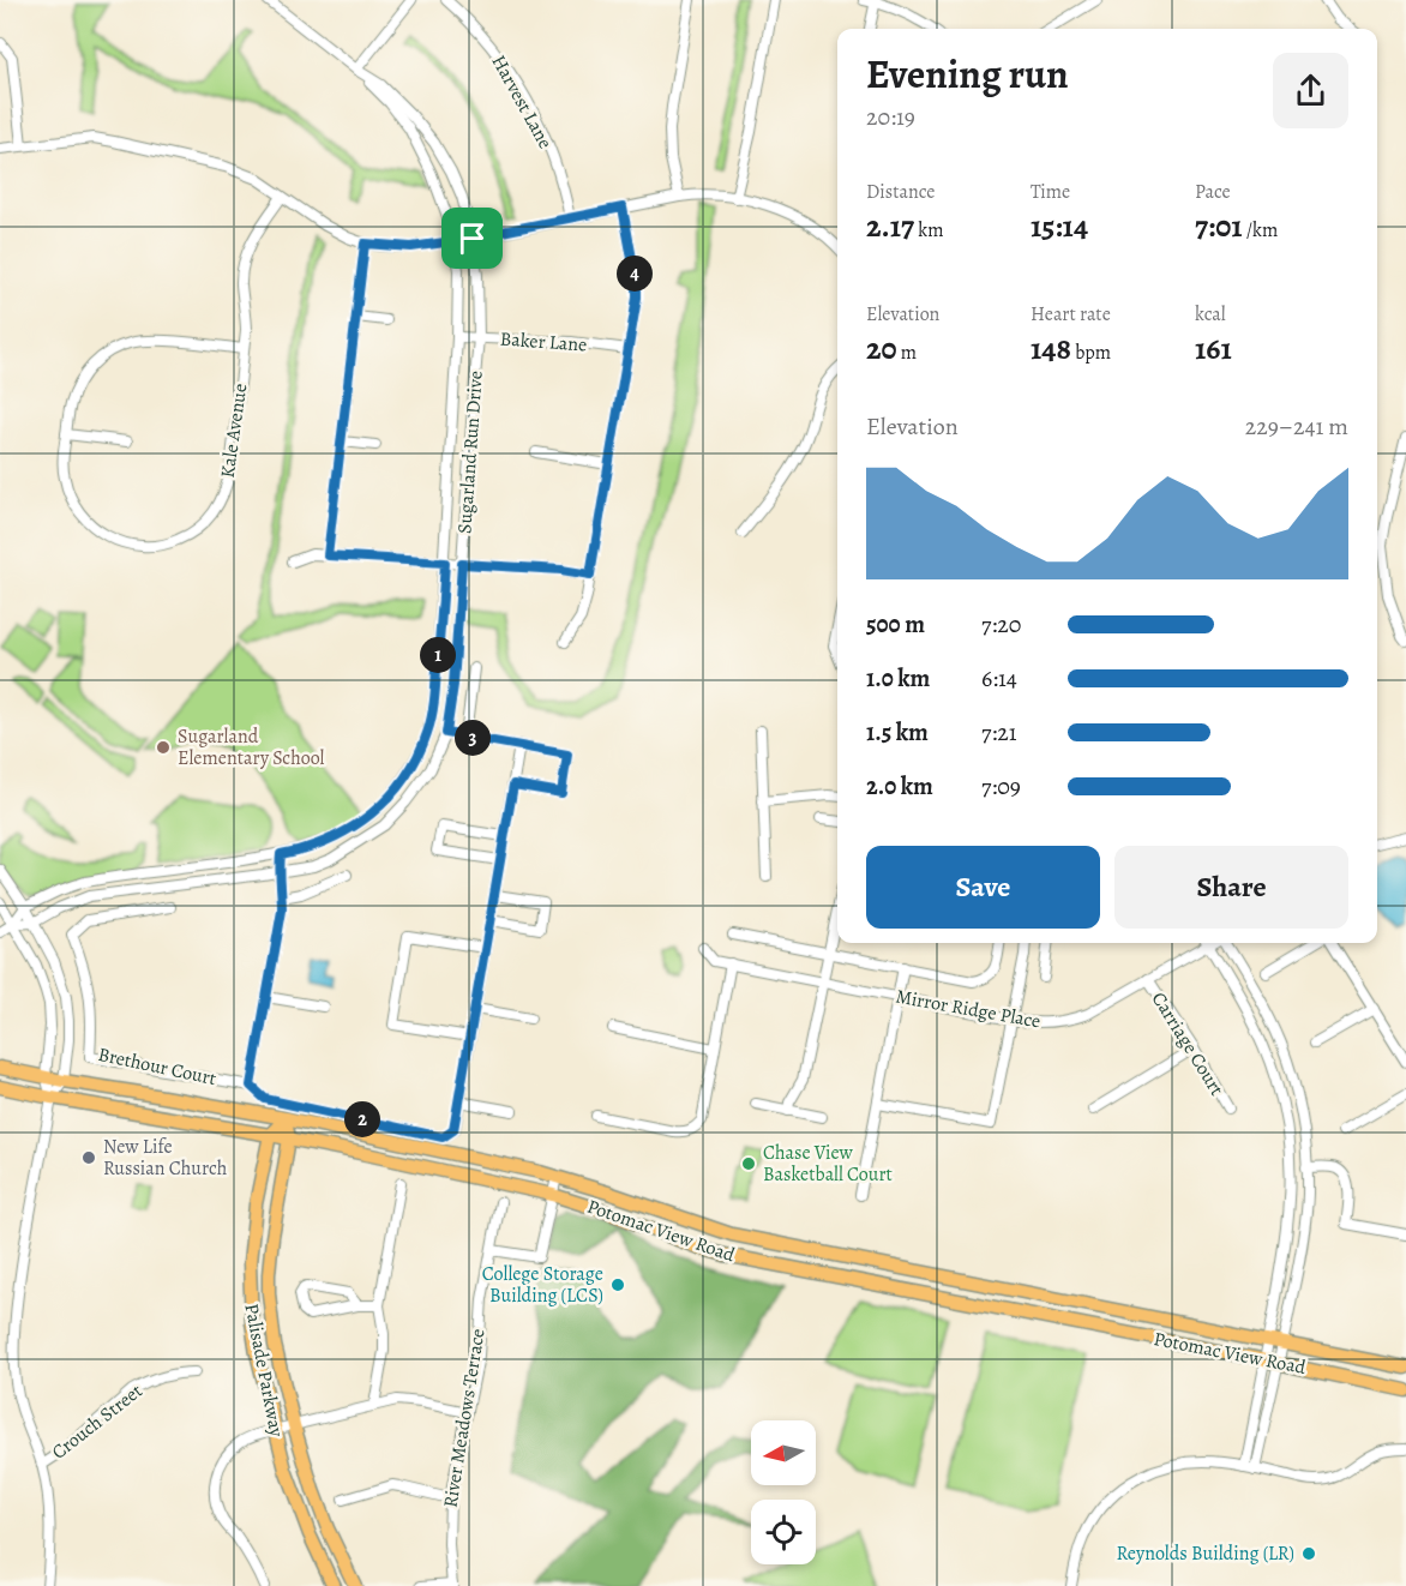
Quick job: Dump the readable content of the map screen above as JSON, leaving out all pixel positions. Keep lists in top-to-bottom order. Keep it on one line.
{"streets":{"main road":["Potomac View Road","Palisade Parkway"],"street":["Harvest Lane","Baker Lane","Kale Avenue","Sugarland Run Drive","Mirror Ridge Place","Carriage Court","Brethour Court","River Meadows Terrace","Crouch Street"]},"crossings":[["Baker Lane","Sugarland Run Drive"],["Mirror Ridge Place","Carriage Court"],["Potomac View Road","Palisade Parkway"]],"places":["Sugarland Elementary School","New Life Russian Church","Chase View Basketball Court","College Storage Building (LCS)","Reynolds Building (LR)"],"north":"left","page":{"heading":["Evening run","20:19"],"stats":[["Distance","2.17 km"],["Time","15:14"],["Pace","7:01 /km"],["Elevation","20 m"],["Heart rate","148 bpm"],["kcal","161"]],"pins":["4","1","3","2"],"chart":["Elevation","229–241 m"],"list":[{"name":"500 m","note":"7:20"},{"name":"1.0 km","note":"6:14"},{"name":"1.5 km","note":"7:21"},{"name":"2.0 km","note":"7:09"}],"buttons":["Save","Share"]}}
